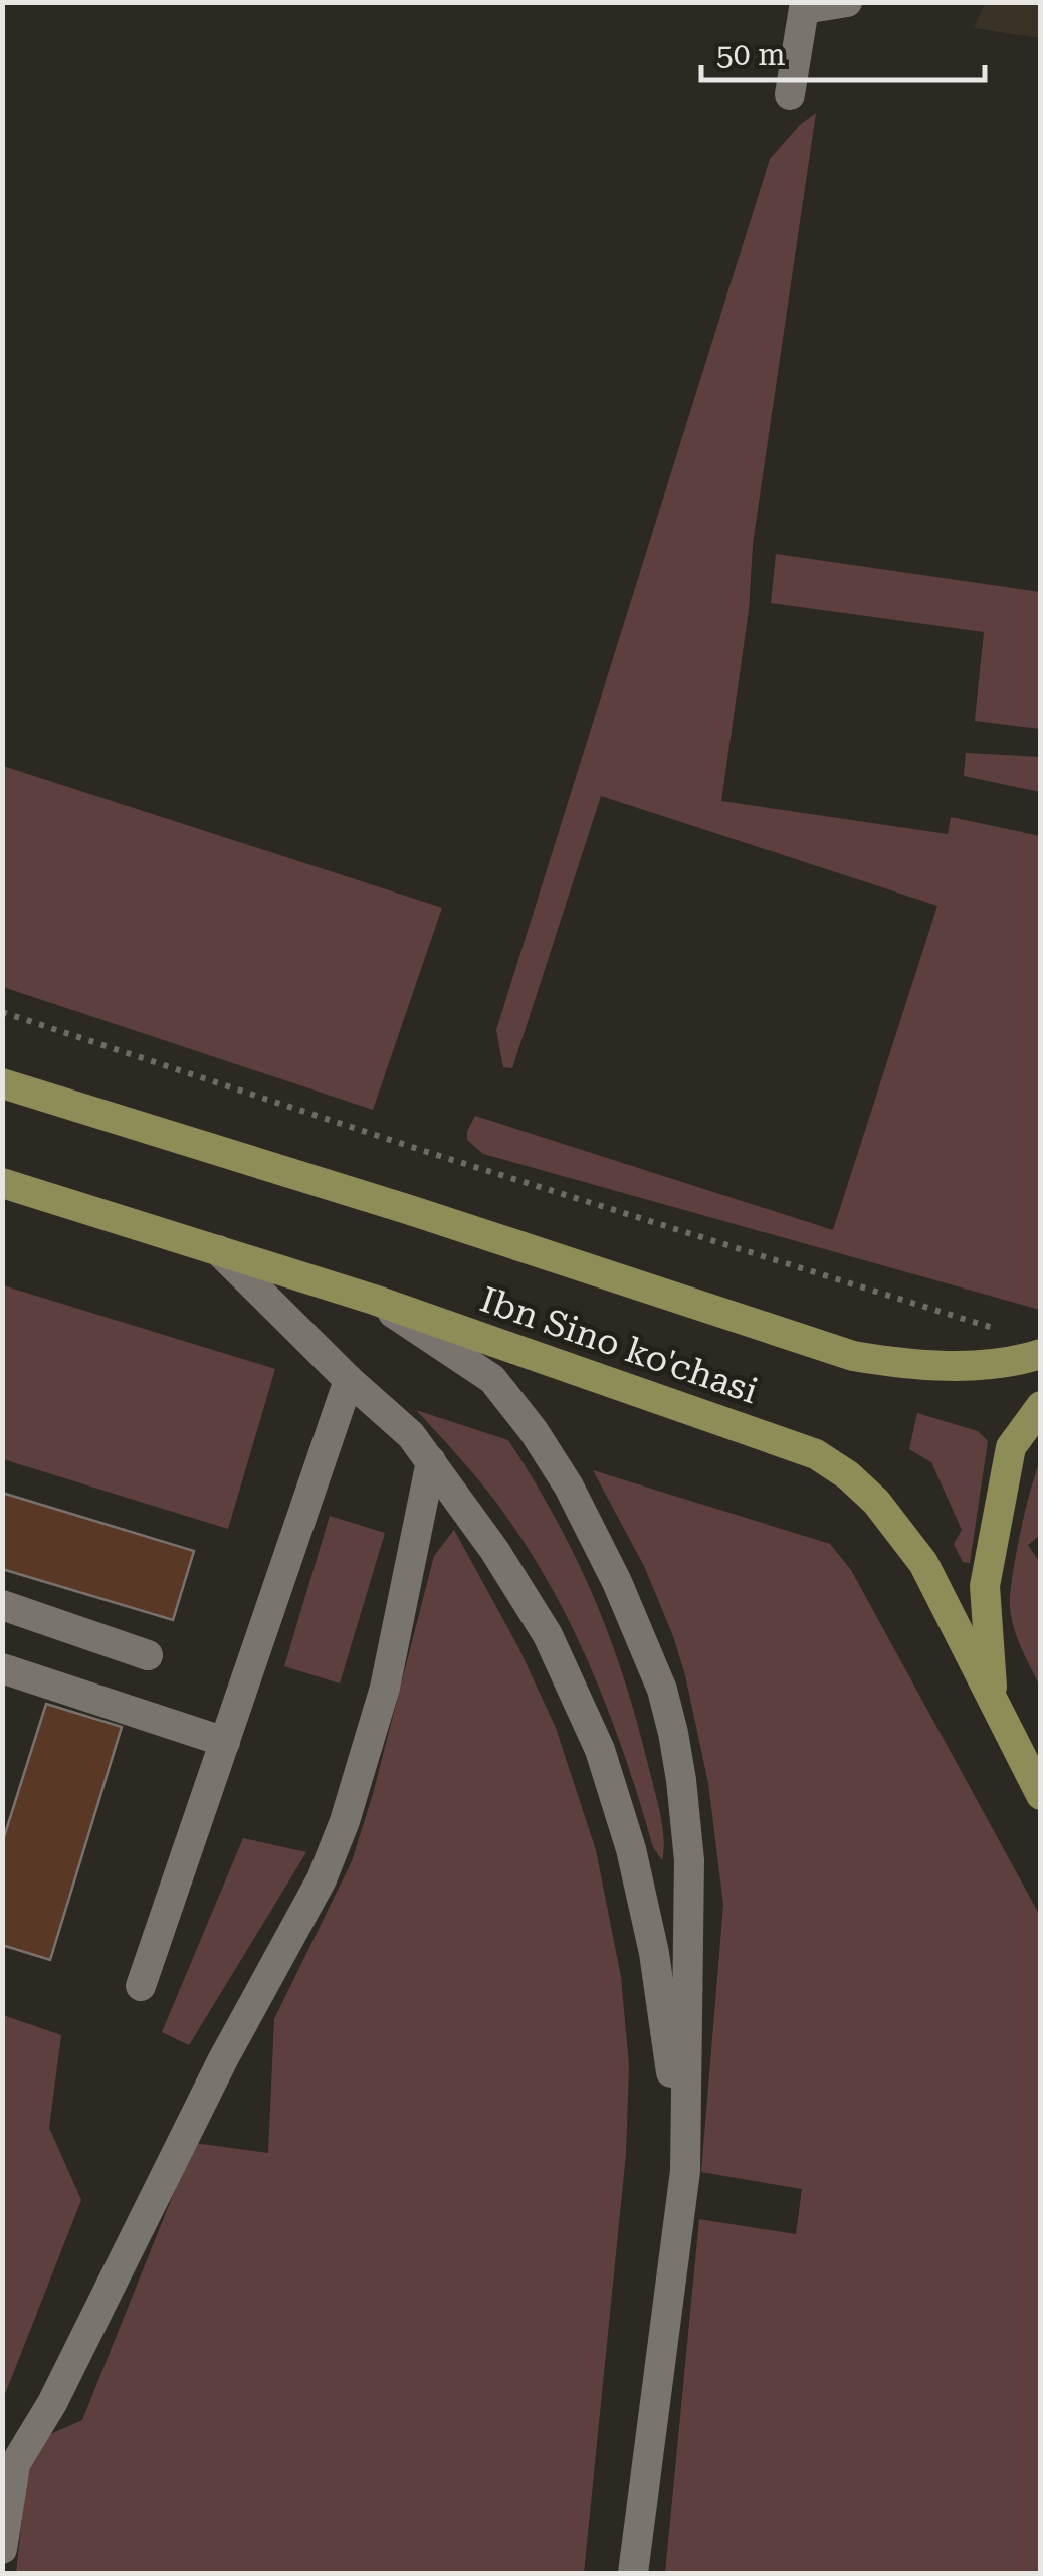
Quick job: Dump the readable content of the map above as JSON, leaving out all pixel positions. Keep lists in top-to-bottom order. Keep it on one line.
{"streets":{"main road":["Ibn Sino ko'chasi"]},"scale_bar":"50 m"}
